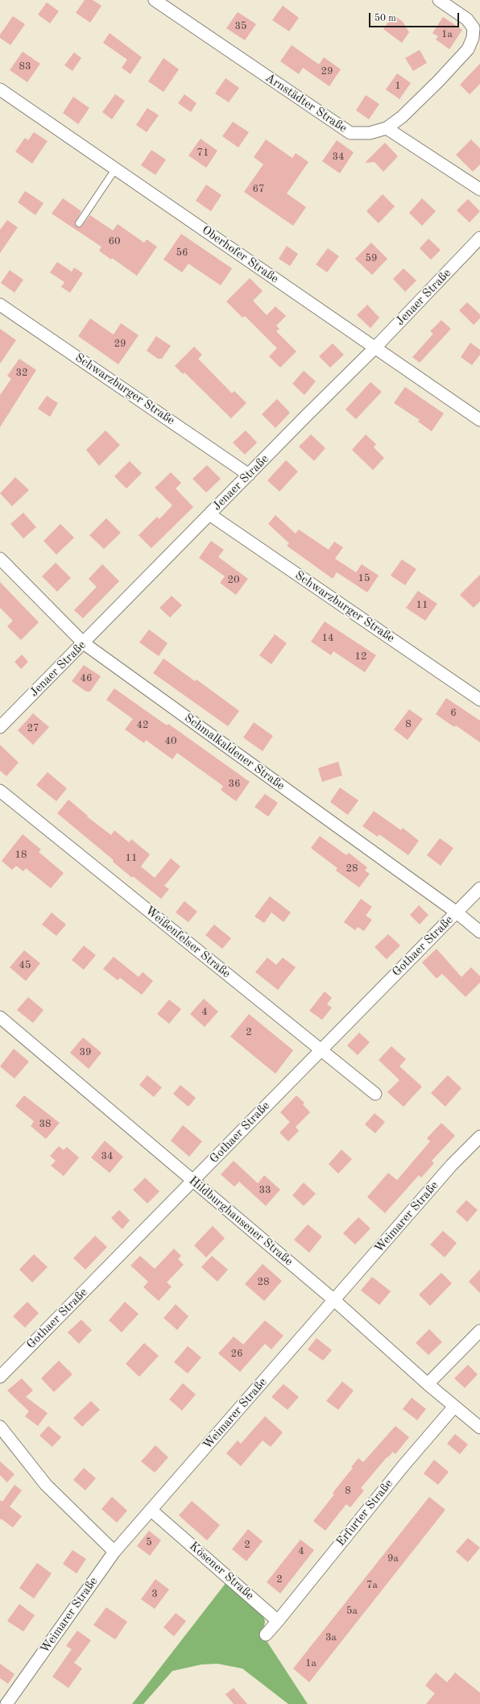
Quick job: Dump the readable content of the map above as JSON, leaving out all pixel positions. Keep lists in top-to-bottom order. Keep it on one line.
{"streets":{"street":["Arnstädter Straße","Oberhofer Straße","Jenaer Straße","Schwarzburger Straße","Schmalkaldener Straße","Weißenfelser Straße","Gothaer Straße","Weimarer Straße","Hildburghausener Straße","Erfurter Straße","Kösener Straße"]},"crossings":[["Oberhofer Straße","Jenaer Straße"],["Jenaer Straße","Schwarzburger Straße"],["Jenaer Straße","Schmalkaldener Straße"],["Schmalkaldener Straße","Gothaer Straße"],["Weißenfelser Straße","Gothaer Straße"],["Gothaer Straße","Hildburghausener Straße"],["Weimarer Straße","Hildburghausener Straße"],["Weimarer Straße","Kösener Straße"],["Hildburghausener Straße","Erfurter Straße"],["Erfurter Straße","Kösener Straße"]],"house_numbers":["35","1a","83","29","1","71","34","67","60","56","59","29","32","15","20","11","14","12","46","6","8","42","27","40","36","18","11","28","45","4","2","39","38","34","33","28","26","8","5","2","4","9a","2","7a","3","5a","3a","1a"],"scale_bar":"50 m"}
